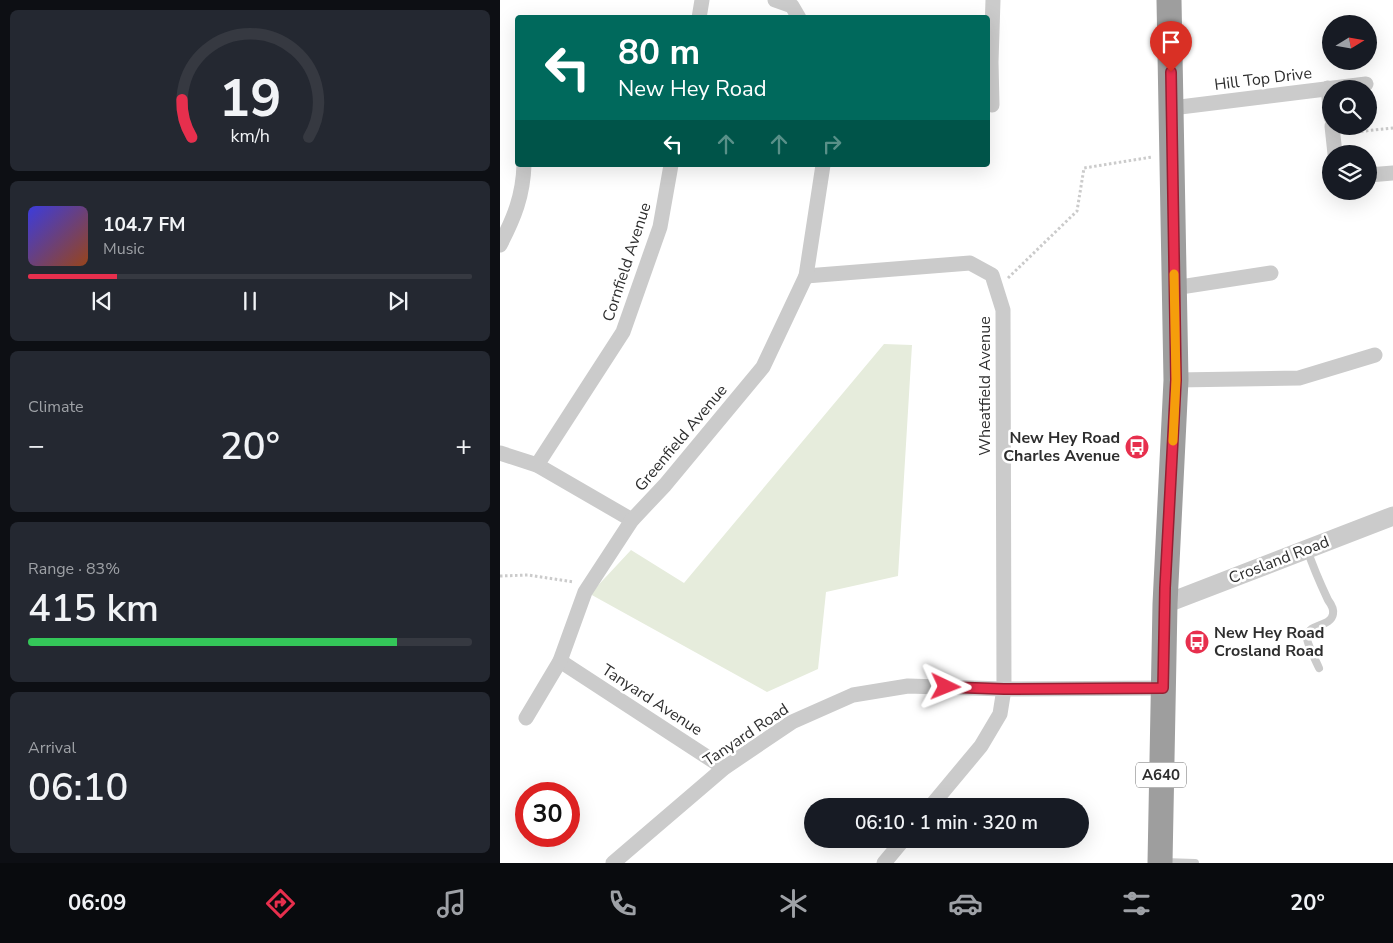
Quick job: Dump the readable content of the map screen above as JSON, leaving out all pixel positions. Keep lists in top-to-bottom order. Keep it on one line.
{"streets":{"highway":["A640"],"street":["Hill Top Drive","Cornfield Avenue","Wheatfield Avenue","Greenfield Avenue","Crosland Road","Tanyard Avenue","Tanyard Road"]},"crossings":[["Hill Top Drive","A640"],["Wheatfield Avenue","Greenfield Avenue"],["Wheatfield Avenue","Tanyard Road"],["Greenfield Avenue","Tanyard Avenue"],["Crosland Road","A640"],["Tanyard Avenue","Tanyard Road"],["Tanyard Road","A640"]],"places":{"bus stop":["New Hey Road Charles Avenue","New Hey Road Crosland Road"]},"north":"right","page":{"turn":["80 m","New Hey Road"],"song":["104.7 FM","Music"],"tile":["Climate",["Range · 83%","415 km"],["Arrival","06:10"]],"heat":["−","20°","+"],"limit":"30","trip":"06:10 · 1 min · 320 m","tabs":["06:09","20°"],"gauge":["19","km/h"]}}
